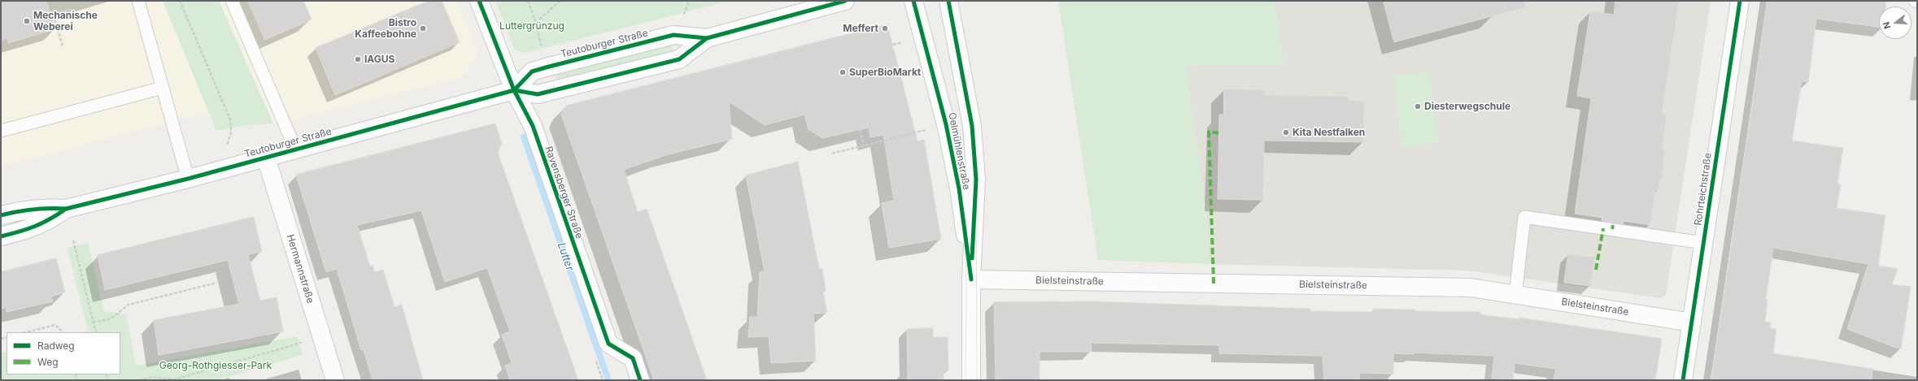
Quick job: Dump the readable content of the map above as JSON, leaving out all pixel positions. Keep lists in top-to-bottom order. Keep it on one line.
{"streets":{"street":["Teutoburger Straße","Oelmühlenstraße","Rohrteichstraße","Ravensberger Straße","Hermannstraße","Bielsteinstraße"]},"crossings":[["Teutoburger Straße","Ravensberger Straße"],["Teutoburger Straße","Hermannstraße"],["Oelmühlenstraße","Bielsteinstraße"],["Rohrteichstraße","Bielsteinstraße"]],"water":["Lutter"],"parks":["Luttergrünzug","Georg-Rothgiesser-Park"],"places":["Mechanische Weberei","Bistro Kaffeebohne","Meffert","IAGUS","SuperBioMarkt","Diesterwegschule","Kita Nestfalken"],"legend":["Radweg","Weg"],"north":"left"}
